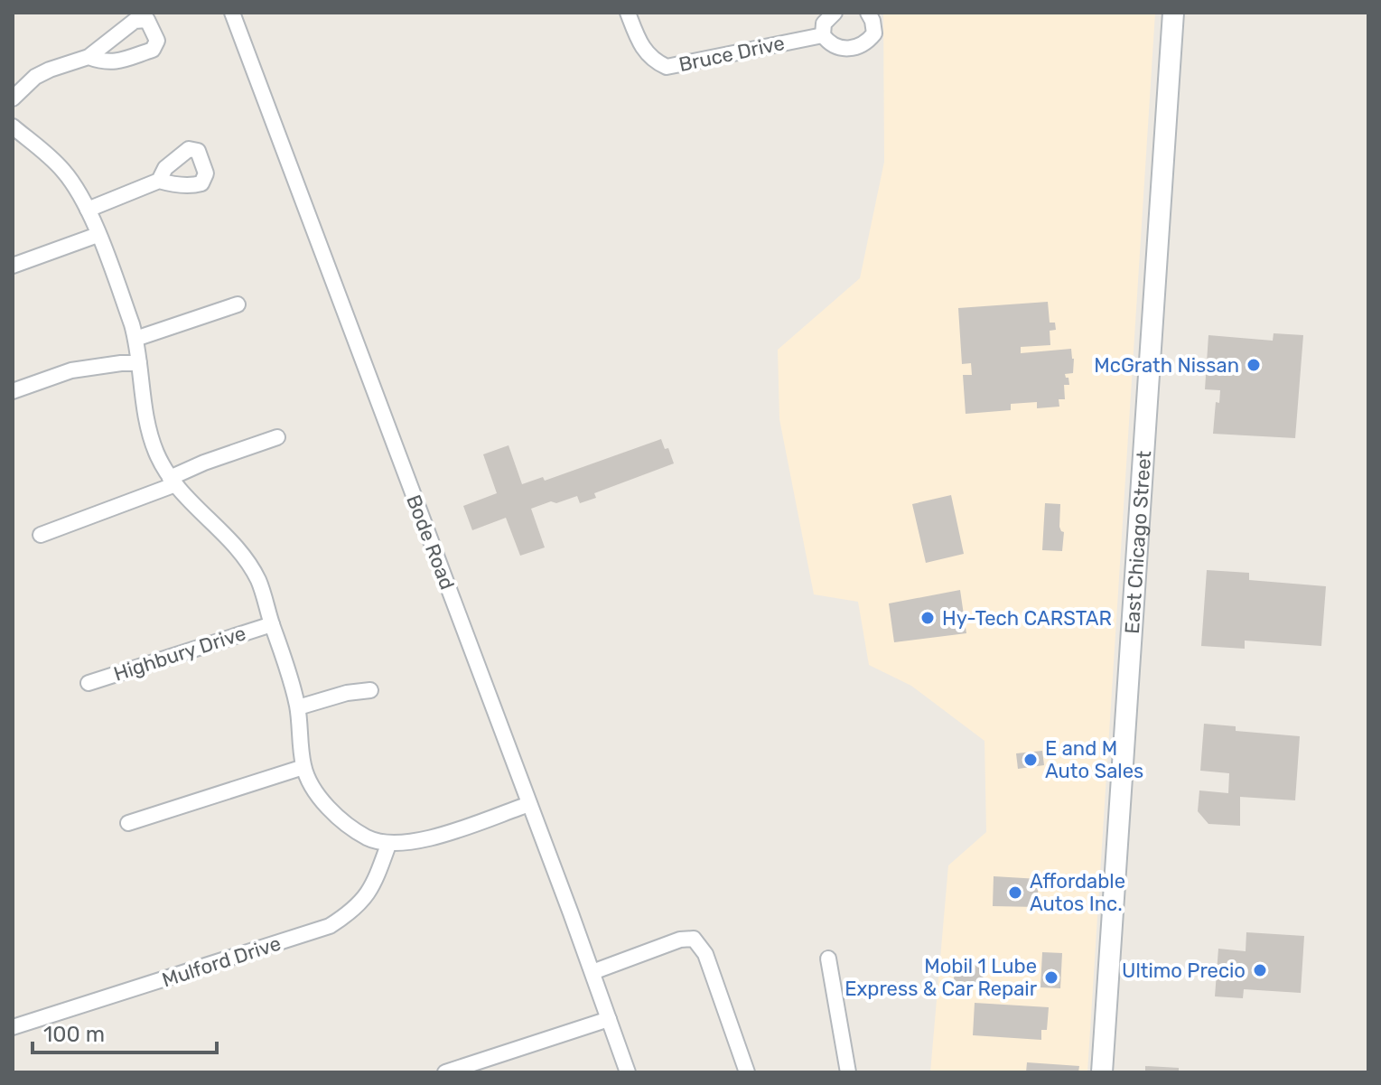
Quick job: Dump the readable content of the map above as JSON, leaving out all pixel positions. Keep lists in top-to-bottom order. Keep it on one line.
{"streets":{"main road":["East Chicago Street"],"street":["Bruce Drive","Bode Road","Highbury Drive","Mulford Drive"]},"crossings":[["Highbury Drive","Mulford Drive"]],"places":["McGrath Nissan","Hy-Tech CARSTAR","E and M Auto Sales","Affordable Autos Inc.","Ultimo Precio","Mobil 1 Lube Express & Car Repair"],"scale_bar":"100 m"}
